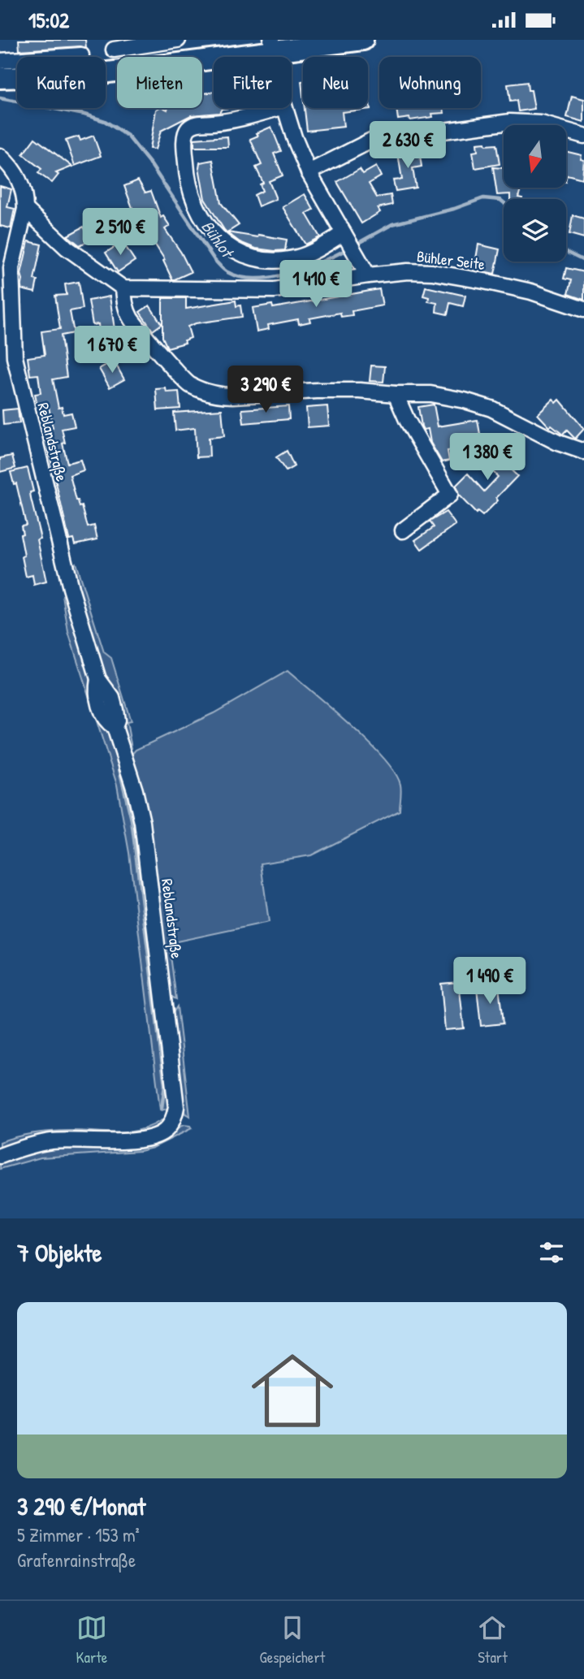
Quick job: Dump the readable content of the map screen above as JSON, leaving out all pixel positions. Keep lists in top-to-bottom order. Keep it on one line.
{"streets":{"street":["Bühler Seite","Reblandstraße"]},"water":["Bühlot"],"north":"bottom","page":{"status":"15:02","chip":["Kaufen","Mieten","Filter","Neu","Wohnung"],"price":["2 630 €","2 510 €","1 410 €","1 670 €","3 290 €","1 380 €","1 490 €"],"heading":"7 Objekte","list":[{"name":"3 290 €/Monat","note":"5 Zimmer · 153 m² · Grafenrainstraße"}],"tabs":["Karte","Gespeichert","Start"]}}
